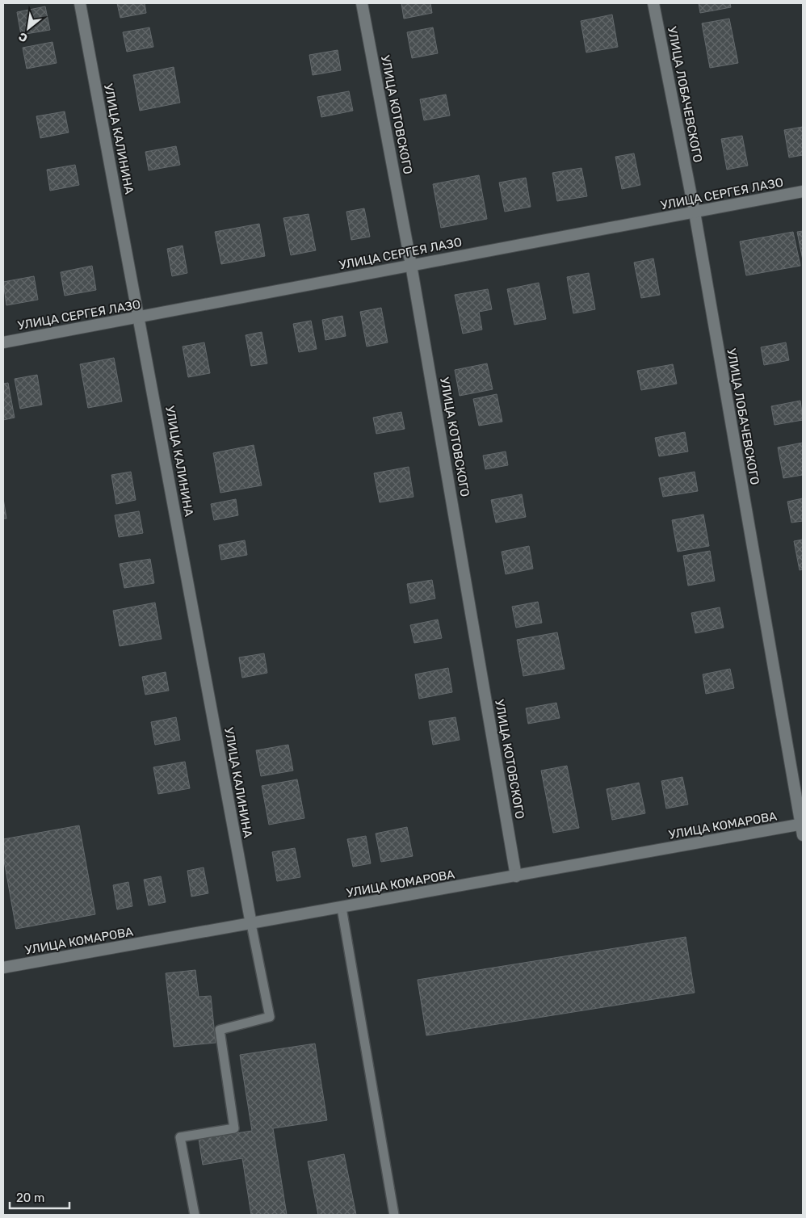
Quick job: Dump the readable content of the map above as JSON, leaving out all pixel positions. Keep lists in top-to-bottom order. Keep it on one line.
{"streets":{"street":["УЛИЦА ЛОБАЧЕВСКОГО","УЛИЦА КОТОВСКОГО","УЛИЦА КАЛИНИНА","УЛИЦА СЕРГЕЯ ЛАЗО","УЛИЦА КОМАРОВА"]},"crossings":[["УЛИЦА ЛОБАЧЕВСКОГО","УЛИЦА СЕРГЕЯ ЛАЗО"],["УЛИЦА ЛОБАЧЕВСКОГО","УЛИЦА КОМАРОВА"],["УЛИЦА КОТОВСКОГО","УЛИЦА СЕРГЕЯ ЛАЗО"],["УЛИЦА КОТОВСКОГО","УЛИЦА КОМАРОВА"],["УЛИЦА КАЛИНИНА","УЛИЦА СЕРГЕЯ ЛАЗО"],["УЛИЦА КАЛИНИНА","УЛИЦА КОМАРОВА"]],"scale_bar":"20 m","north":"bottom left"}
